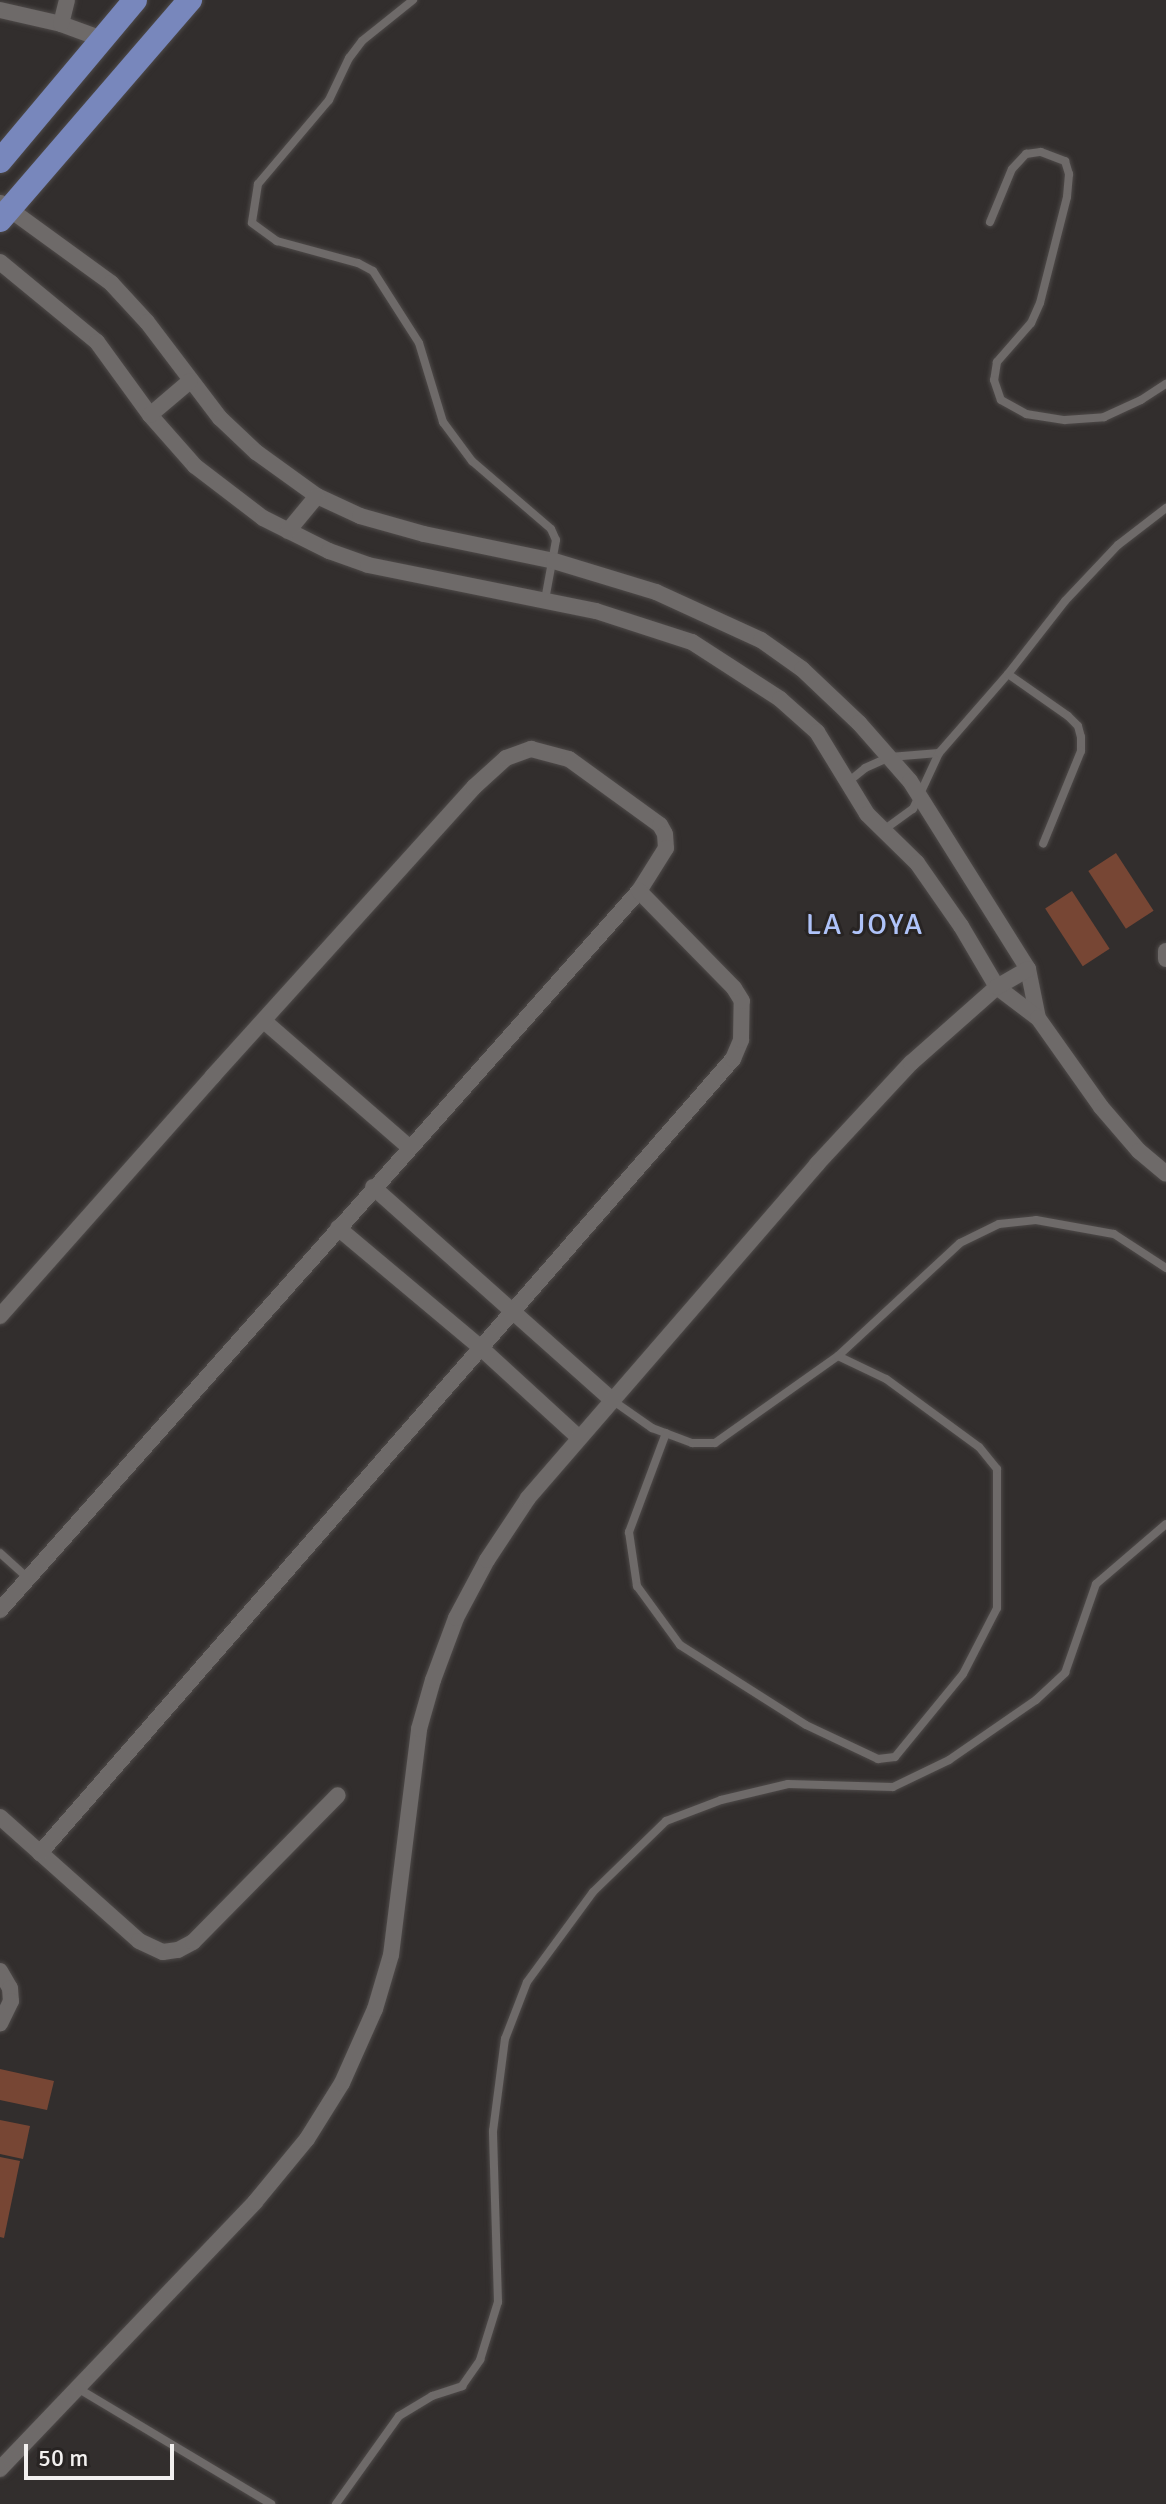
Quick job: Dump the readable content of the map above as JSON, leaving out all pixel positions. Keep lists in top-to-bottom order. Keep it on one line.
{"districts":["LA JOYA"],"scale_bar":"50 m"}
